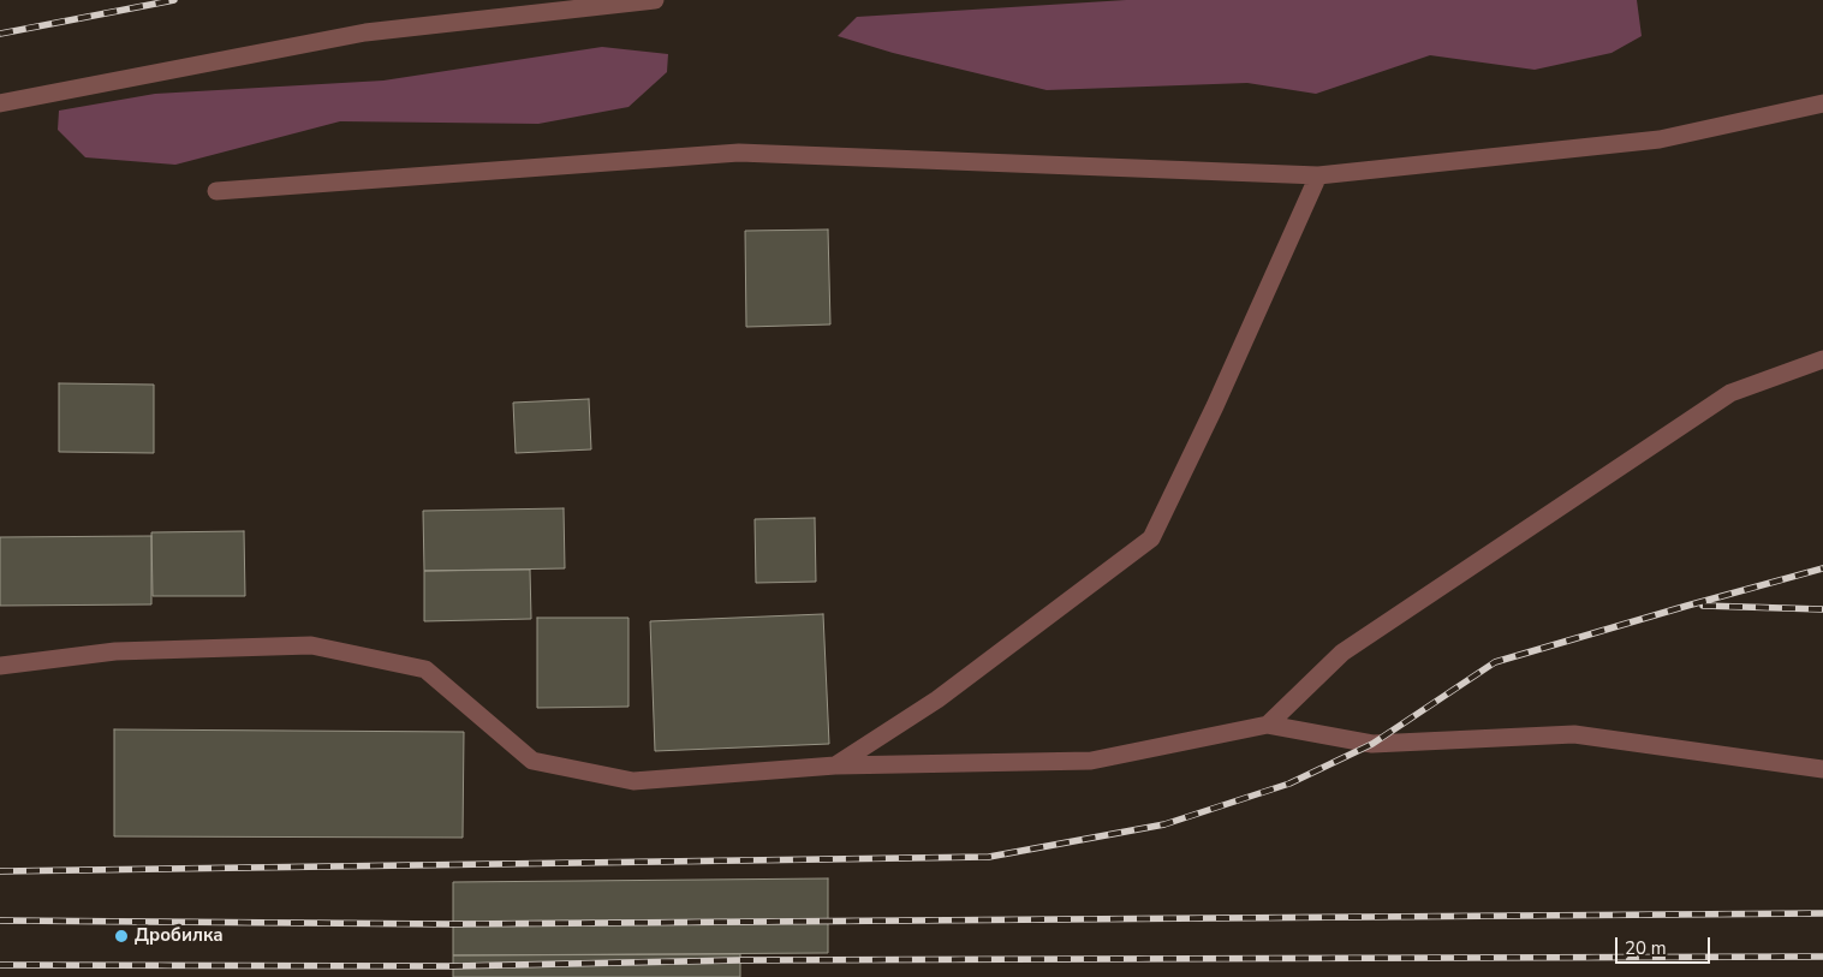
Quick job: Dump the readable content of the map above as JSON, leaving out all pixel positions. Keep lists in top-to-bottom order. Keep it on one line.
{"places":["Дробилка"],"scale_bar":"20 m"}
